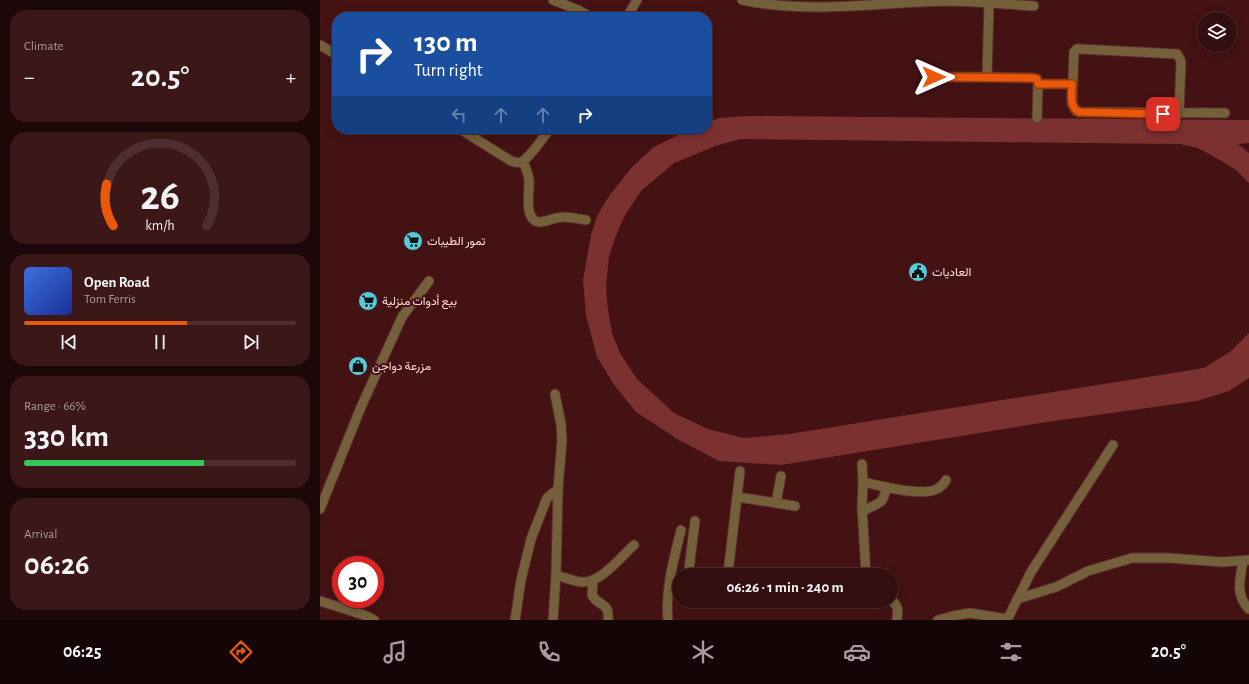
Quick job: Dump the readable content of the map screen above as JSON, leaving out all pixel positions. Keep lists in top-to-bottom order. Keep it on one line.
{"places":{"supermarket":["تمور الطيبات","بيع أدوات منزلية"],"public building":["العاديات"],"shop":["مزرعة دواجن"]},"page":{"tile":["Climate",["Range · 66%","330 km"],["Arrival","06:26"]],"turn":["130 m","Turn right"],"heat":["−","20.5°","+"],"song":["Open Road","Tom Ferris"],"limit":"30","trip":"06:26 · 1 min · 240 m","tabs":["06:25","20.5°"],"gauge":["26","km/h"]}}
